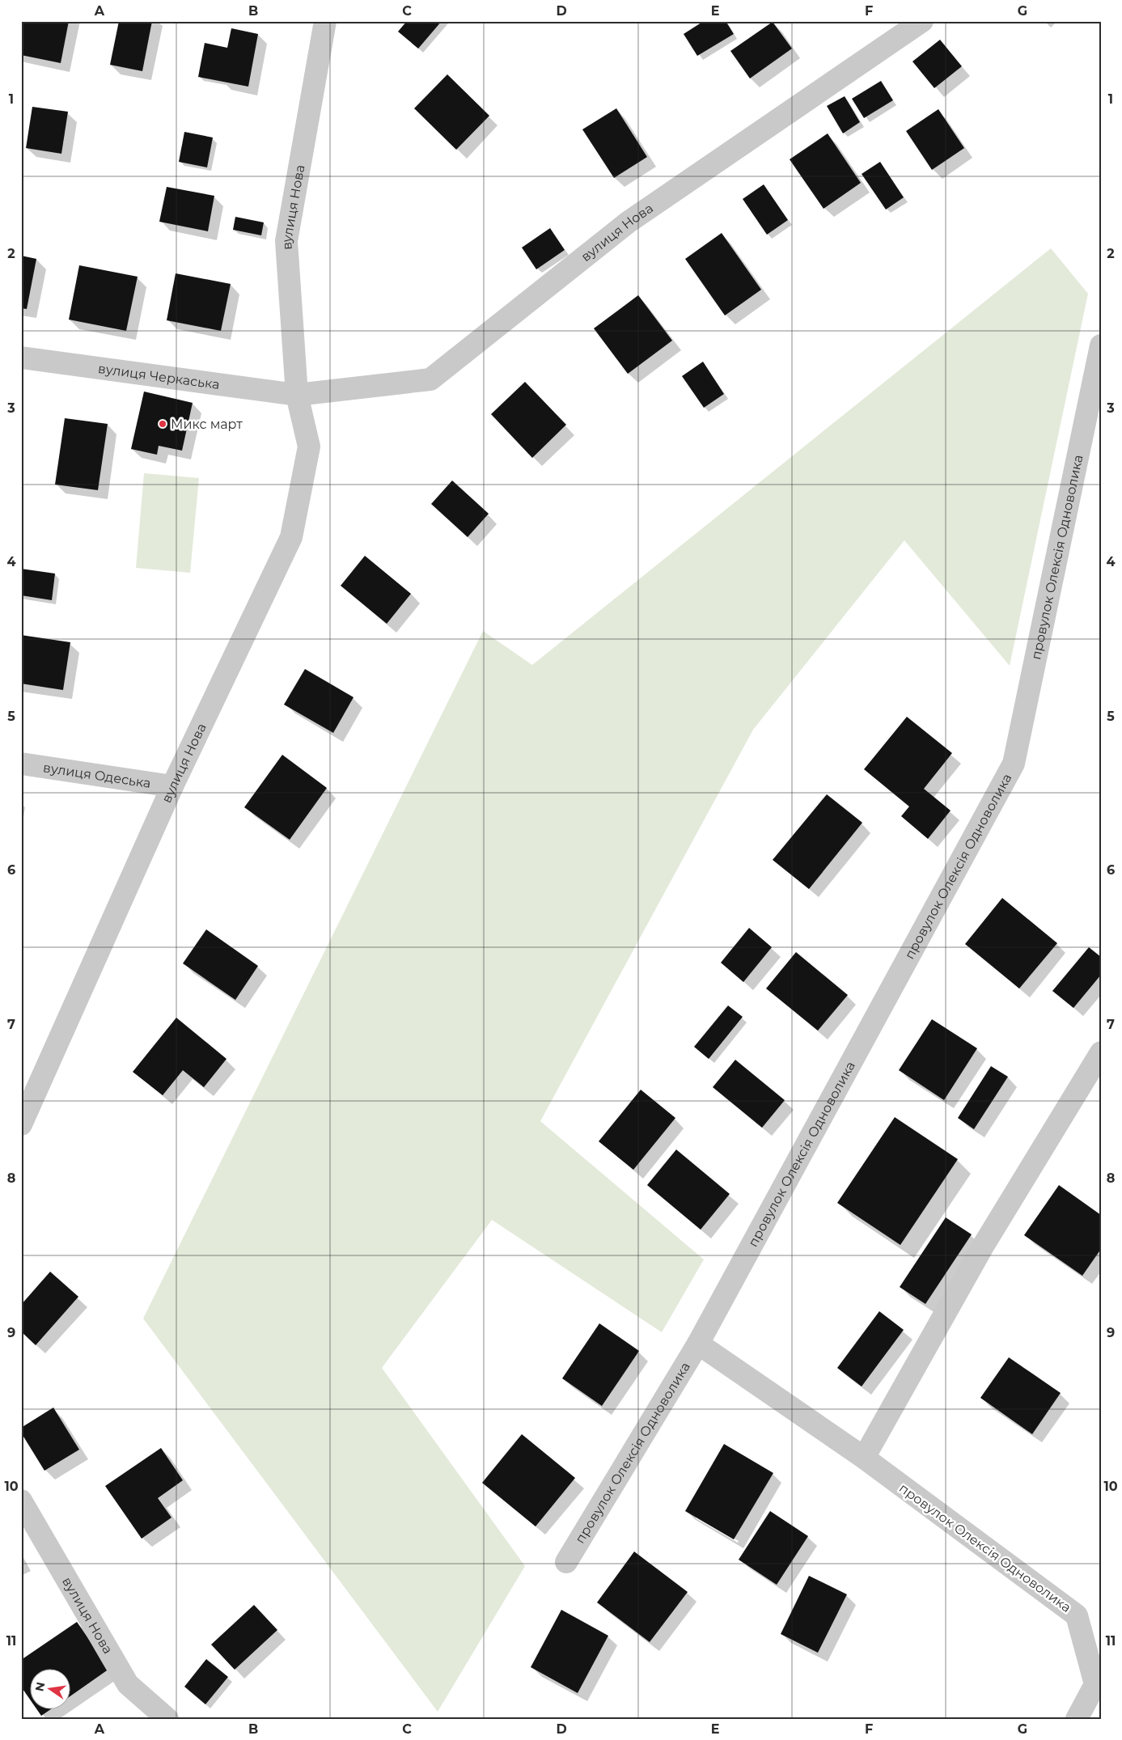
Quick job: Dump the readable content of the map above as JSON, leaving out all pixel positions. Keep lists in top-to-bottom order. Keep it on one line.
{"streets":{"street":["вулиця Нова","вулиця Черкаська","провулок Олексія Одноволика","вулиця Одеська"]},"crossings":[["вулиця Нова","вулиця Черкаська"],["вулиця Нова","вулиця Одеська"]],"places":["Микс март"],"north":"left","grid":{"columns":["A","B","C","D","E","F","G"],"rows":["1","2","3","4","5","6","7","8","9","10","11"]}}
